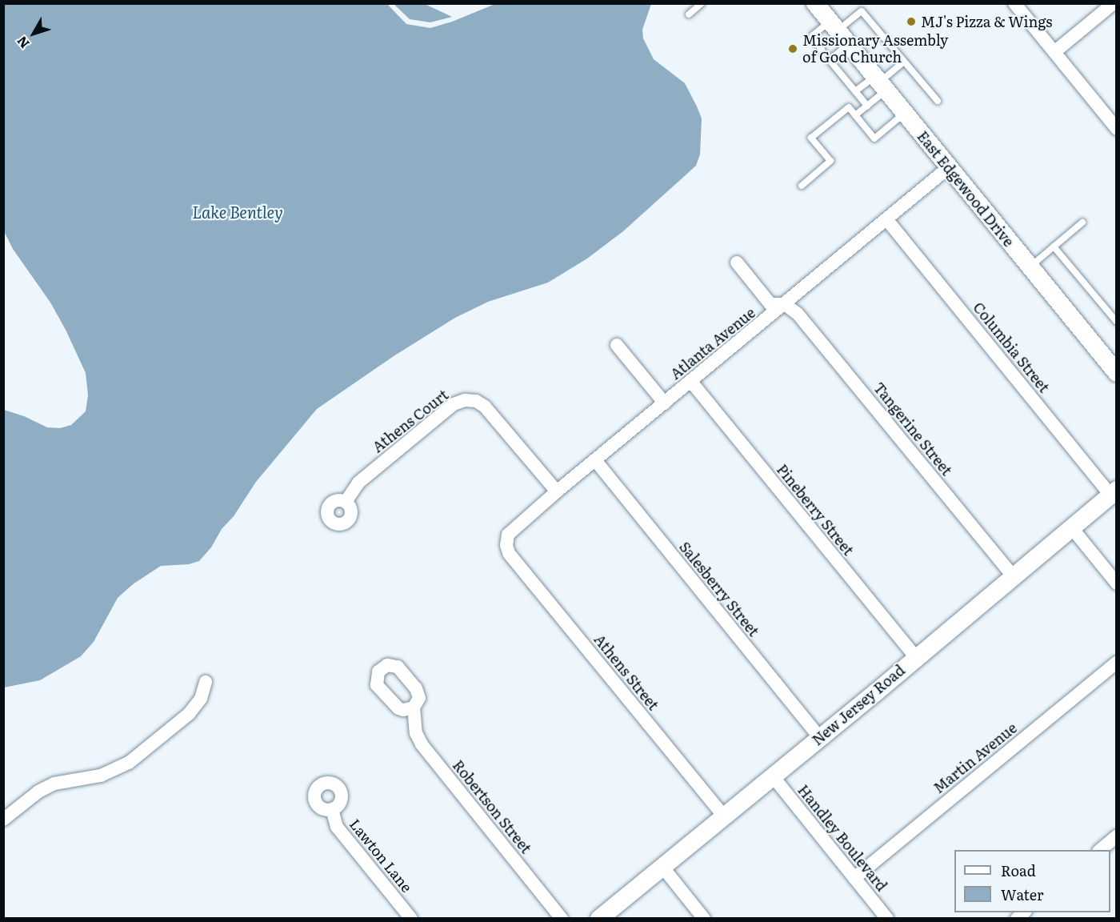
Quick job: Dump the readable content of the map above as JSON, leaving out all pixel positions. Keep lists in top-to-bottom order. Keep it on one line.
{"streets":{"street":["East Edgewood Drive","Atlanta Avenue","Columbia Street","Athens Court","Tangerine Street","Pineberry Street","Salesberry Street","Athens Street","New Jersey Road","Martin Avenue","Robertson Street","Handley Boulevard","Lawton Lane"]},"crossings":[["East Edgewood Drive","Atlanta Avenue"],["Atlanta Avenue","Columbia Street"],["Atlanta Avenue","Athens Court"],["Atlanta Avenue","Tangerine Street"],["Atlanta Avenue","Pineberry Street"],["Atlanta Avenue","Salesberry Street"],["Atlanta Avenue","Athens Street"],["Columbia Street","New Jersey Road"],["Tangerine Street","New Jersey Road"],["Pineberry Street","New Jersey Road"],["Salesberry Street","New Jersey Road"],["Athens Street","New Jersey Road"],["New Jersey Road","Handley Boulevard"],["Martin Avenue","Handley Boulevard"]],"water":["Lake Bentley"],"places":["MJ's Pizza & Wings","Missionary Assembly of God Church"],"legend":["Road","Water"],"north":"bottom left"}
